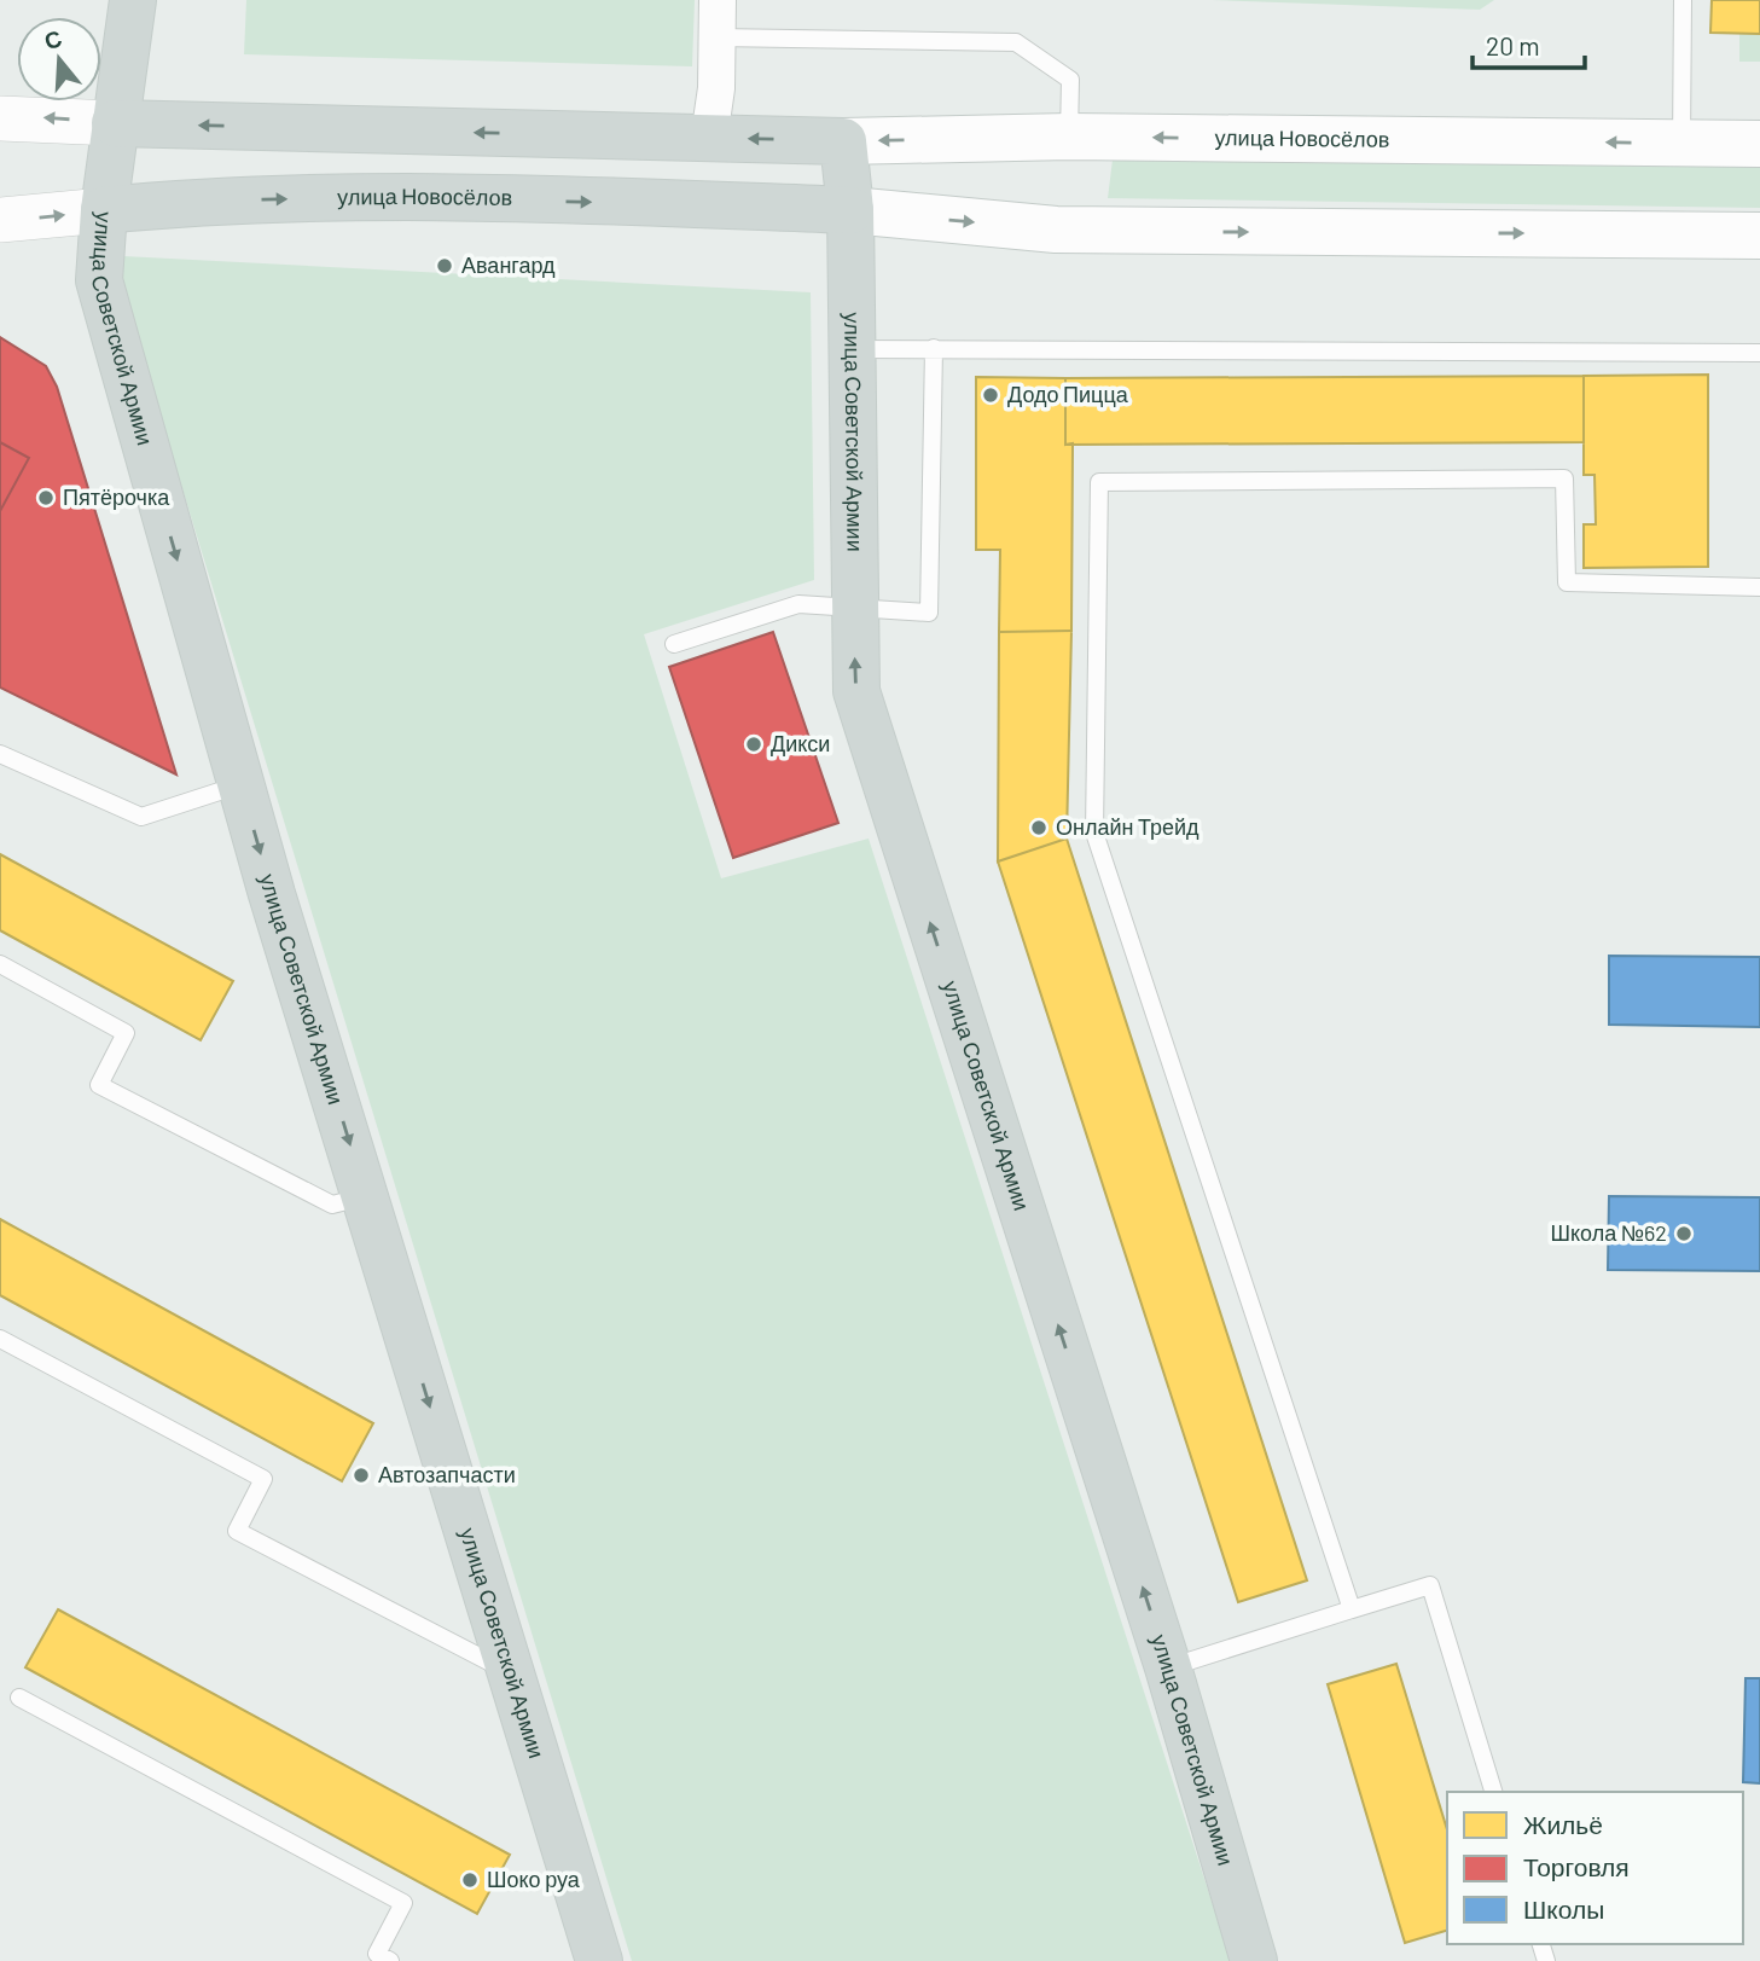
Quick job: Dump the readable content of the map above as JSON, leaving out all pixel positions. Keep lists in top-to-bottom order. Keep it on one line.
{"streets":{"main road":["улица Новосёлов","улица Советской Армии"]},"crossings":[["улица Новосёлов","улица Советской Армии"]],"places":["Авангард","Додо Пицца","Пятёрочка","Дикси","Онлайн Трейд","Школа №62","Автозапчасти","Шоко руа"],"legend":["Жильё","Торговля","Школы"],"scale_bar":"20 m","north":"top"}
